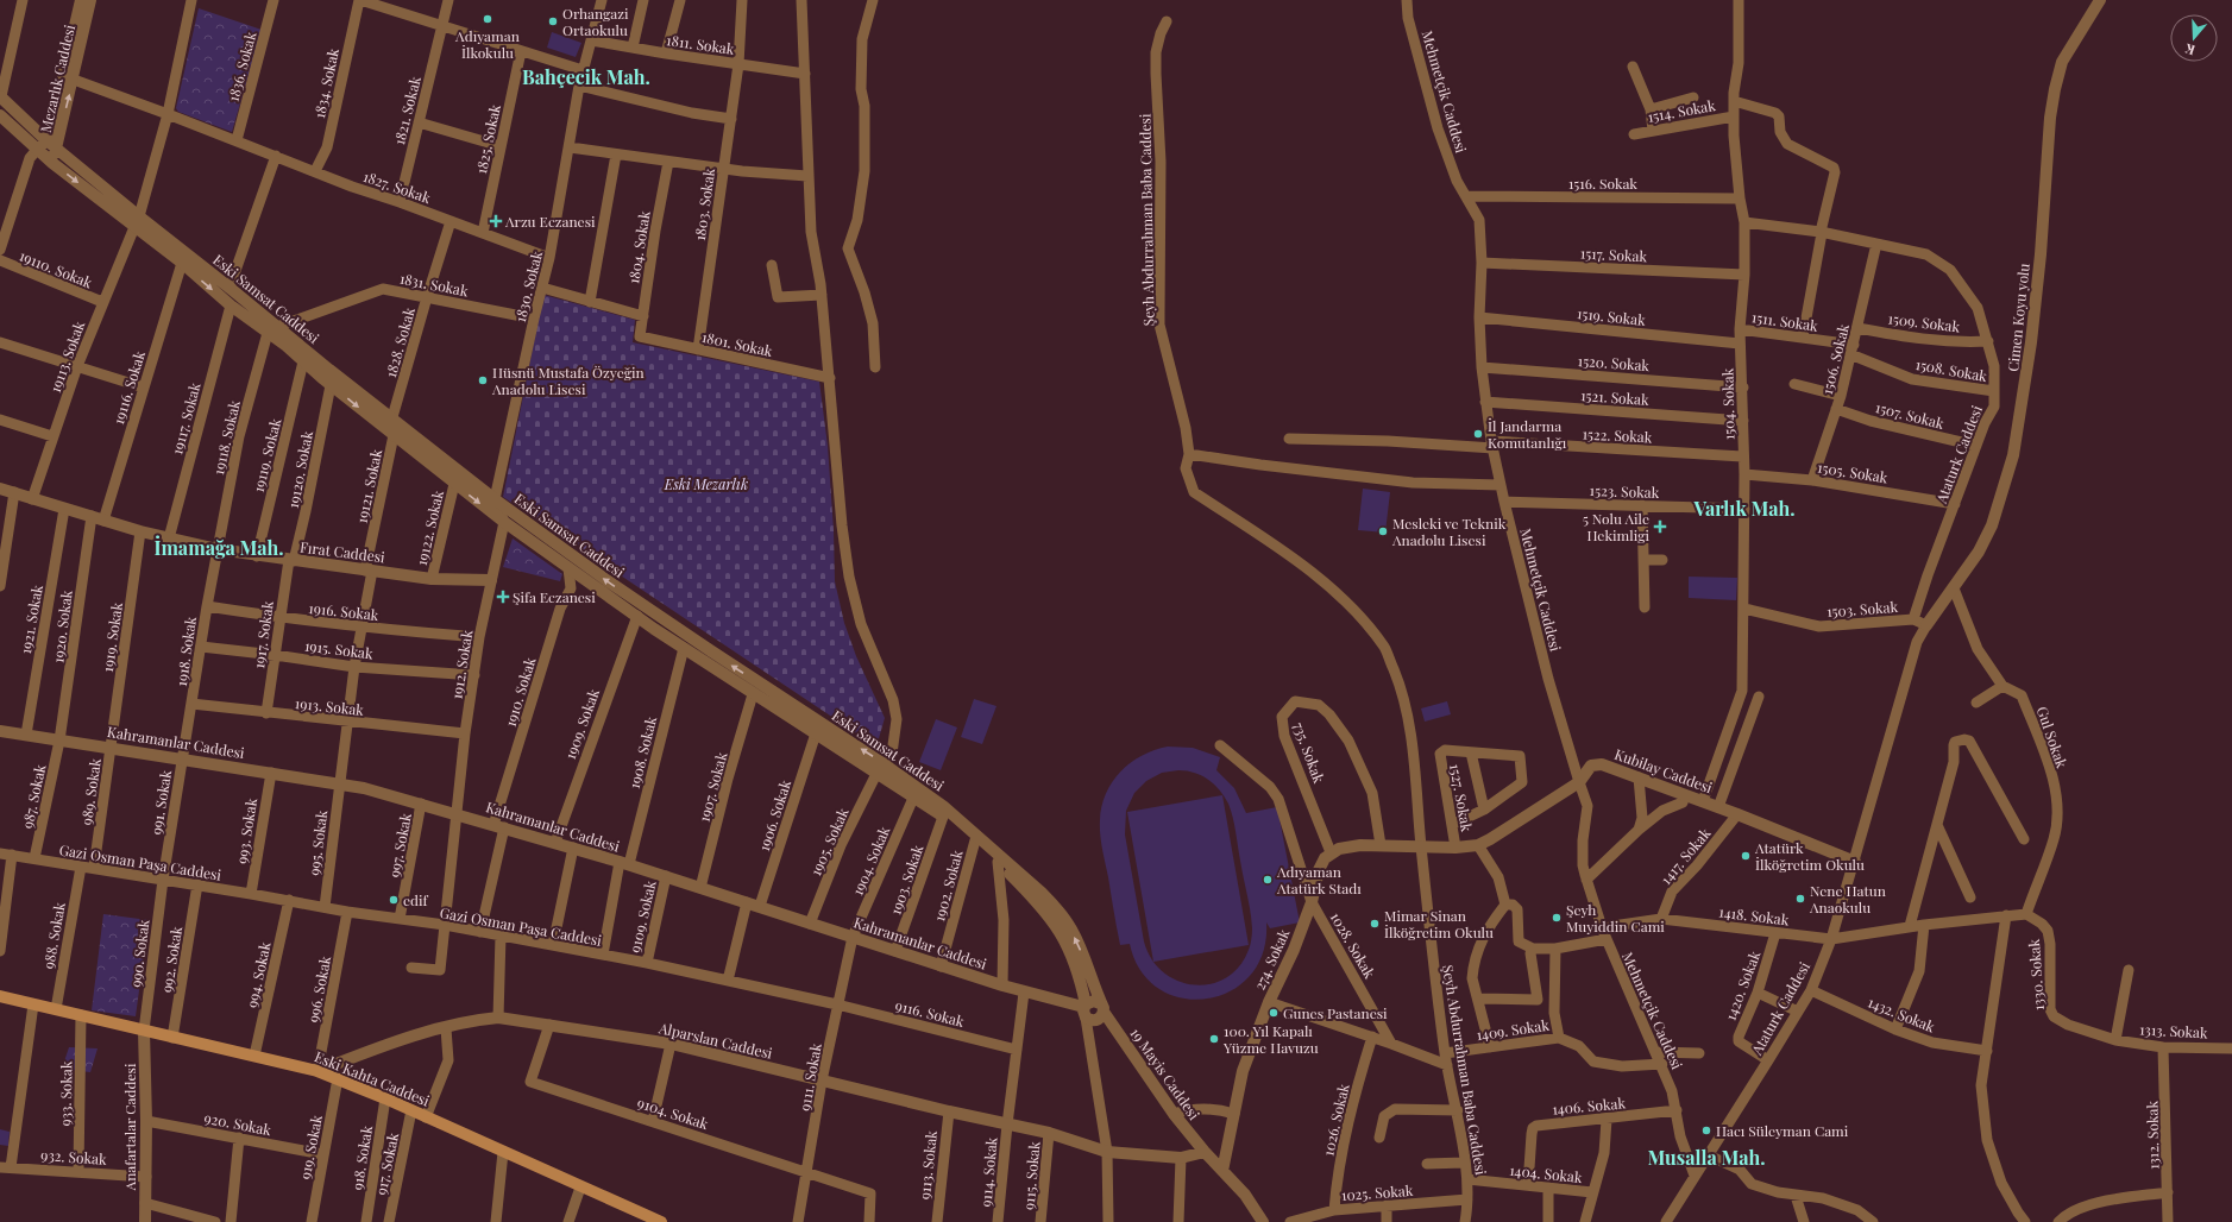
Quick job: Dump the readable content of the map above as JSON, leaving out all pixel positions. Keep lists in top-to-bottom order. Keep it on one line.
{"streets":{"main road":["Eski Kahta Caddesi"],"street":["1811. Sokak","1836. Sokak","Mezarlık Caddesi","1834. Sokak","Mehmetçik Caddesi","1821. Sokak","1514. Sokak","1825. Sokak","1516. Sokak","1827. Sokak","1803. Sokak","Şeyh Abdurrahman Baba Caddesi","1804. Sokak","1517. Sokak","19110. Sokak","1831. Sokak","1830. Sokak","Eski Samsat Caddesi","1519. Sokak","Cimen Koyu yolu","1511. Sokak","1509. Sokak","1828. Sokak","1801. Sokak","19113. Sokak","1506. Sokak","1520. Sokak","1508. Sokak","19116. Sokak","1521. Sokak","1504. Sokak","1507. Sokak","19117. Sokak","1522. Sokak","19118. Sokak","Ataturk Caddesi","19119. Sokak","19120. Sokak","1505. Sokak","19121. Sokak","1523. Sokak","19122. Sokak","Fırat Caddesi","1503. Sokak","1916. Sokak","1921. Sokak","1920. Sokak","1917. Sokak","1919. Sokak","1915. Sokak","1918. Sokak","1912. Sokak","1910. Sokak","1913. Sokak","1909. Sokak","Gul Sokak","Kahramanlar Caddesi","1908. Sokak","735. Sokak","Kubilay Caddesi","1907. Sokak","989. Sokak","987. Sokak","1527. Sokak","991. Sokak","1906. Sokak","993. Sokak","1905. Sokak","995. Sokak","997. Sokak","1417. Sokak","1904. Sokak","Gazi Osman Paşa Caddesi","1903. Sokak","1902. Sokak","1418. Sokak","9109. Sokak","988. Sokak","1028. Sokak","990. Sokak","992. Sokak","274. Sokak","994. Sokak","1330. Sokak","1420. Sokak","996. Sokak","9116. Sokak","1432. Sokak","1409. Sokak","1313. Sokak","Alparslan Caddesi","19 Mayis Caddesi","9111. Sokak","933. Sokak","1406. Sokak","9104. Sokak","1026. Sokak","920. Sokak","Anafartalar Caddesi","1312. Sokak","919. Sokak","932. Sokak","918. Sokak","917. Sokak","9113. Sokak","9114. Sokak","1404. Sokak","9115. Sokak","1025. Sokak"]},"crossings":[["1811. Sokak","1803. Sokak"],["1811. Sokak","1830. Sokak"],["1811. Sokak","1905. Sokak"],["1836. Sokak","1827. Sokak"],["Mezarlık Caddesi","1827. Sokak"],["Mezarlık Caddesi","Eski Samsat Caddesi"],["1834. Sokak","1827. Sokak"],["Mehmetçik Caddesi","1516. Sokak"],["Mehmetçik Caddesi","1517. Sokak"],["Mehmetçik Caddesi","1519. Sokak"],["Mehmetçik Caddesi","1520. Sokak"],["Mehmetçik Caddesi","1521. Sokak"],["Mehmetçik Caddesi","1522. Sokak"],["Mehmetçik Caddesi","Ataturk Caddesi"],["Mehmetçik Caddesi","1523. Sokak"],["Mehmetçik Caddesi","Kubilay Caddesi"],["Mehmetçik Caddesi","1418. Sokak"],["Mehmetçik Caddesi","1409. Sokak"],["Mehmetçik Caddesi","1406. Sokak"],["1821. Sokak","1827. Sokak"],["1514. Sokak","1504. Sokak"],["1825. Sokak","1827. Sokak"],["1516. Sokak","1504. Sokak"],["1827. Sokak","1830. Sokak"],["1827. Sokak","1828. Sokak"],["1827. Sokak","19113. Sokak"],["1803. Sokak","1801. Sokak"],["Şeyh Abdurrahman Baba Caddesi","Kubilay Caddesi"],["Şeyh Abdurrahman Baba Caddesi","1409. Sokak"],["Şeyh Abdurrahman Baba Caddesi","1404. Sokak"],["Şeyh Abdurrahman Baba Caddesi","1025. Sokak"],["1804. Sokak","1801. Sokak"],["1517. Sokak","1504. Sokak"],["19110. Sokak","19113. Sokak"],["1831. Sokak","1830. Sokak"],["1831. Sokak","Eski Samsat Caddesi"],["1831. Sokak","1828. Sokak"],["1831. Sokak","19118. Sokak"],["1830. Sokak","Eski Samsat Caddesi"],["Eski Samsat Caddesi","1828. Sokak"],["Eski Samsat Caddesi","19113. Sokak"],["Eski Samsat Caddesi","19116. Sokak"],["Eski Samsat Caddesi","19117. Sokak"],["Eski Samsat Caddesi","19118. Sokak"],["Eski Samsat Caddesi","19119. Sokak"],["Eski Samsat Caddesi","19120. Sokak"],["Eski Samsat Caddesi","19121. Sokak"],["Eski Samsat Caddesi","19122. Sokak"],["Eski Samsat Caddesi","1912. Sokak"],["Eski Samsat Caddesi","1910. Sokak"],["Eski Samsat Caddesi","1909. Sokak"],["Eski Samsat Caddesi","Kahramanlar Caddesi"],["Eski Samsat Caddesi","1908. Sokak"],["Eski Samsat Caddesi","1907. Sokak"],["Eski Samsat Caddesi","1906. Sokak"],["Eski Samsat Caddesi","1905. Sokak"],["Eski Samsat Caddesi","1904. Sokak"],["Eski Samsat Caddesi","1903. Sokak"],["Eski Samsat Caddesi","1902. Sokak"],["Eski Samsat Caddesi","19 Mayis Caddesi"],["1519. Sokak","1504. Sokak"],["Cimen Koyu yolu","Ataturk Caddesi"],["Cimen Koyu yolu","1503. Sokak"],["Cimen Koyu yolu","Gul Sokak"],["1511. Sokak","1506. Sokak"],["1511. Sokak","1508. Sokak"],["1511. Sokak","1504. Sokak"],["1509. Sokak","1506. Sokak"],["1509. Sokak","Ataturk Caddesi"],["1801. Sokak","1905. Sokak"],["19113. Sokak","Fırat Caddesi"],["1506. Sokak","1508. Sokak"],["1506. Sokak","1507. Sokak"],["1506. Sokak","Ataturk Caddesi"],["1506. Sokak","1505. Sokak"],["1520. Sokak","1504. Sokak"],["1508. Sokak","Ataturk Caddesi"],["19116. Sokak","Fırat Caddesi"],["1521. Sokak","1504. Sokak"],["1504. Sokak","1522. Sokak"],["1504. Sokak","Ataturk Caddesi"],["1504. Sokak","1505. Sokak"],["1504. Sokak","1523. Sokak"],["1504. Sokak","1503. Sokak"],["1504. Sokak","Kubilay Caddesi"],["1507. Sokak","Ataturk Caddesi"],["19117. Sokak","Fırat Caddesi"],["19118. Sokak","Fırat Caddesi"],["19118. Sokak","1918. Sokak"],["Ataturk Caddesi","1505. Sokak"],["Ataturk Caddesi","1503. Sokak"],["Ataturk Caddesi","Kubilay Caddesi"],["Ataturk Caddesi","1418. Sokak"],["Ataturk Caddesi","1420. Sokak"],["Ataturk Caddesi","1432. Sokak"],["19119. Sokak","Fırat Caddesi"],["19120. Sokak","Fırat Caddesi"],["19120. Sokak","1917. Sokak"],["19121. Sokak","Fırat Caddesi"],["19121. Sokak","1916. Sokak"],["19121. Sokak","1915. Sokak"],["19121. Sokak","995. Sokak"],["19122. Sokak","Fırat Caddesi"],["Fırat Caddesi","1921. Sokak"],["Fırat Caddesi","1920. Sokak"],["Fırat Caddesi","1917. Sokak"],["Fırat Caddesi","1919. Sokak"],["Fırat Caddesi","1918. Sokak"],["Fırat Caddesi","1912. Sokak"],["1916. Sokak","1917. Sokak"],["1916. Sokak","1918. Sokak"],["1916. Sokak","1912. Sokak"],["1921. Sokak","Kahramanlar Caddesi"],["1920. Sokak","Kahramanlar Caddesi"],["1920. Sokak","987. Sokak"],["1917. Sokak","1915. Sokak"],["1917. Sokak","1913. Sokak"],["1919. Sokak","Kahramanlar Caddesi"],["1919. Sokak","989. Sokak"],["1915. Sokak","1918. Sokak"],["1915. Sokak","1912. Sokak"],["1915. Sokak","995. Sokak"],["1918. Sokak","1913. Sokak"],["1918. Sokak","Kahramanlar Caddesi"],["1918. Sokak","991. Sokak"],["1912. Sokak","1913. Sokak"],["1912. Sokak","Kahramanlar Caddesi"],["1912. Sokak","Gazi Osman Paşa Caddesi"],["1910. Sokak","Kahramanlar Caddesi"],["1910. Sokak","Gazi Osman Paşa Caddesi"],["1913. Sokak","995. Sokak"],["1909. Sokak","Kahramanlar Caddesi"],["Gul Sokak","1418. Sokak"],["Gul Sokak","1330. Sokak"],["Kahramanlar Caddesi","1908. Sokak"],["Kahramanlar Caddesi","1907. Sokak"],["Kahramanlar Caddesi","989. Sokak"],["Kahramanlar Caddesi","987. Sokak"],["Kahramanlar Caddesi","991. Sokak"],["Kahramanlar Caddesi","1906. Sokak"],["Kahramanlar Caddesi","993. Sokak"],["Kahramanlar Caddesi","1905. Sokak"],["Kahramanlar Caddesi","995. Sokak"],["Kahramanlar Caddesi","997. Sokak"],["Kahramanlar Caddesi","1904. Sokak"],["Kahramanlar Caddesi","1903. Sokak"],["Kahramanlar Caddesi","1902. Sokak"],["Kahramanlar Caddesi","9109. Sokak"],["Kahramanlar Caddesi","9111. Sokak"],["Kahramanlar Caddesi","9114. Sokak"],["1908. Sokak","Gazi Osman Paşa Caddesi"],["735. Sokak","274. Sokak"],["Kubilay Caddesi","1527. Sokak"],["Kubilay Caddesi","1417. Sokak"],["989. Sokak","Gazi Osman Paşa Caddesi"],["987. Sokak","Gazi Osman Paşa Caddesi"],["991. Sokak","Gazi Osman Paşa Caddesi"],["991. Sokak","990. Sokak"],["993. Sokak","Gazi Osman Paşa Caddesi"],["995. Sokak","Gazi Osman Paşa Caddesi"],["997. Sokak","Gazi Osman Paşa Caddesi"],["1417. Sokak","1418. Sokak"],["1904. Sokak","9111. Sokak"],["Gazi Osman Paşa Caddesi","9109. Sokak"],["Gazi Osman Paşa Caddesi","988. Sokak"],["Gazi Osman Paşa Caddesi","990. Sokak"],["Gazi Osman Paşa Caddesi","992. Sokak"],["Gazi Osman Paşa Caddesi","994. Sokak"],["Gazi Osman Paşa Caddesi","996. Sokak"],["Gazi Osman Paşa Caddesi","9116. Sokak"],["Gazi Osman Paşa Caddesi","9111. Sokak"],["1418. Sokak","1330. Sokak"],["1418. Sokak","1420. Sokak"],["988. Sokak","Eski Kahta Caddesi"],["1028. Sokak","274. Sokak"],["990. Sokak","Eski Kahta Caddesi"],["990. Sokak","Anafartalar Caddesi"],["992. Sokak","Eski Kahta Caddesi"],["274. Sokak","19 Mayis Caddesi"],["994. Sokak","Eski Kahta Caddesi"],["1330. Sokak","1313. Sokak"],["996. Sokak","Alparslan Caddesi"],["996. Sokak","Eski Kahta Caddesi"],["9116. Sokak","9111. Sokak"],["9116. Sokak","9114. Sokak"],["1313. Sokak","1312. Sokak"],["Alparslan Caddesi","9111. Sokak"],["Alparslan Caddesi","Eski Kahta Caddesi"],["Alparslan Caddesi","9104. Sokak"],["Alparslan Caddesi","9113. Sokak"],["Alparslan Caddesi","9114. Sokak"],["Alparslan Caddesi","9115. Sokak"],["9111. Sokak","9104. Sokak"],["Eski Kahta Caddesi","933. Sokak"],["Eski Kahta Caddesi","Anafartalar Caddesi"],["Eski Kahta Caddesi","919. Sokak"],["Eski Kahta Caddesi","918. Sokak"],["Eski Kahta Caddesi","917. Sokak"],["933. Sokak","932. Sokak"],["1406. Sokak","1404. Sokak"],["1026. Sokak","1025. Sokak"],["920. Sokak","Anafartalar Caddesi"],["920. Sokak","919. Sokak"],["Anafartalar Caddesi","932. Sokak"]],"districts":["Bahçecik Mah.","Varlık Mah.","İmamağa Mah.","Musalla Mah."],"parks":["Eski Mezarlık"],"places":{"other":["Adıyaman İlkokulu","Orhangazi Ortaokulu","Hüsnü Mustafa Özyeğin Anadolu Lisesi","İl Jandarma Komutanlığı","Mesleki ve Teknik Anadolu Lisesi","Atatürk İlköğretim Okulu","Adıyaman Atatürk Stadı","Nene Hatun Anaokulu","edif","Şeyh Muyiddin Cami","Mimar Sinan İlköğretim Okulu","Gunes Pastanesi","100. Yıl Kapalı Yüzme Havuzu","Hacı Süleyman Cami"],"health":["Arzu Eczanesi","5 Nolu Aile Hekimligi","Şifa Eczanesi"]},"north":"bottom"}
